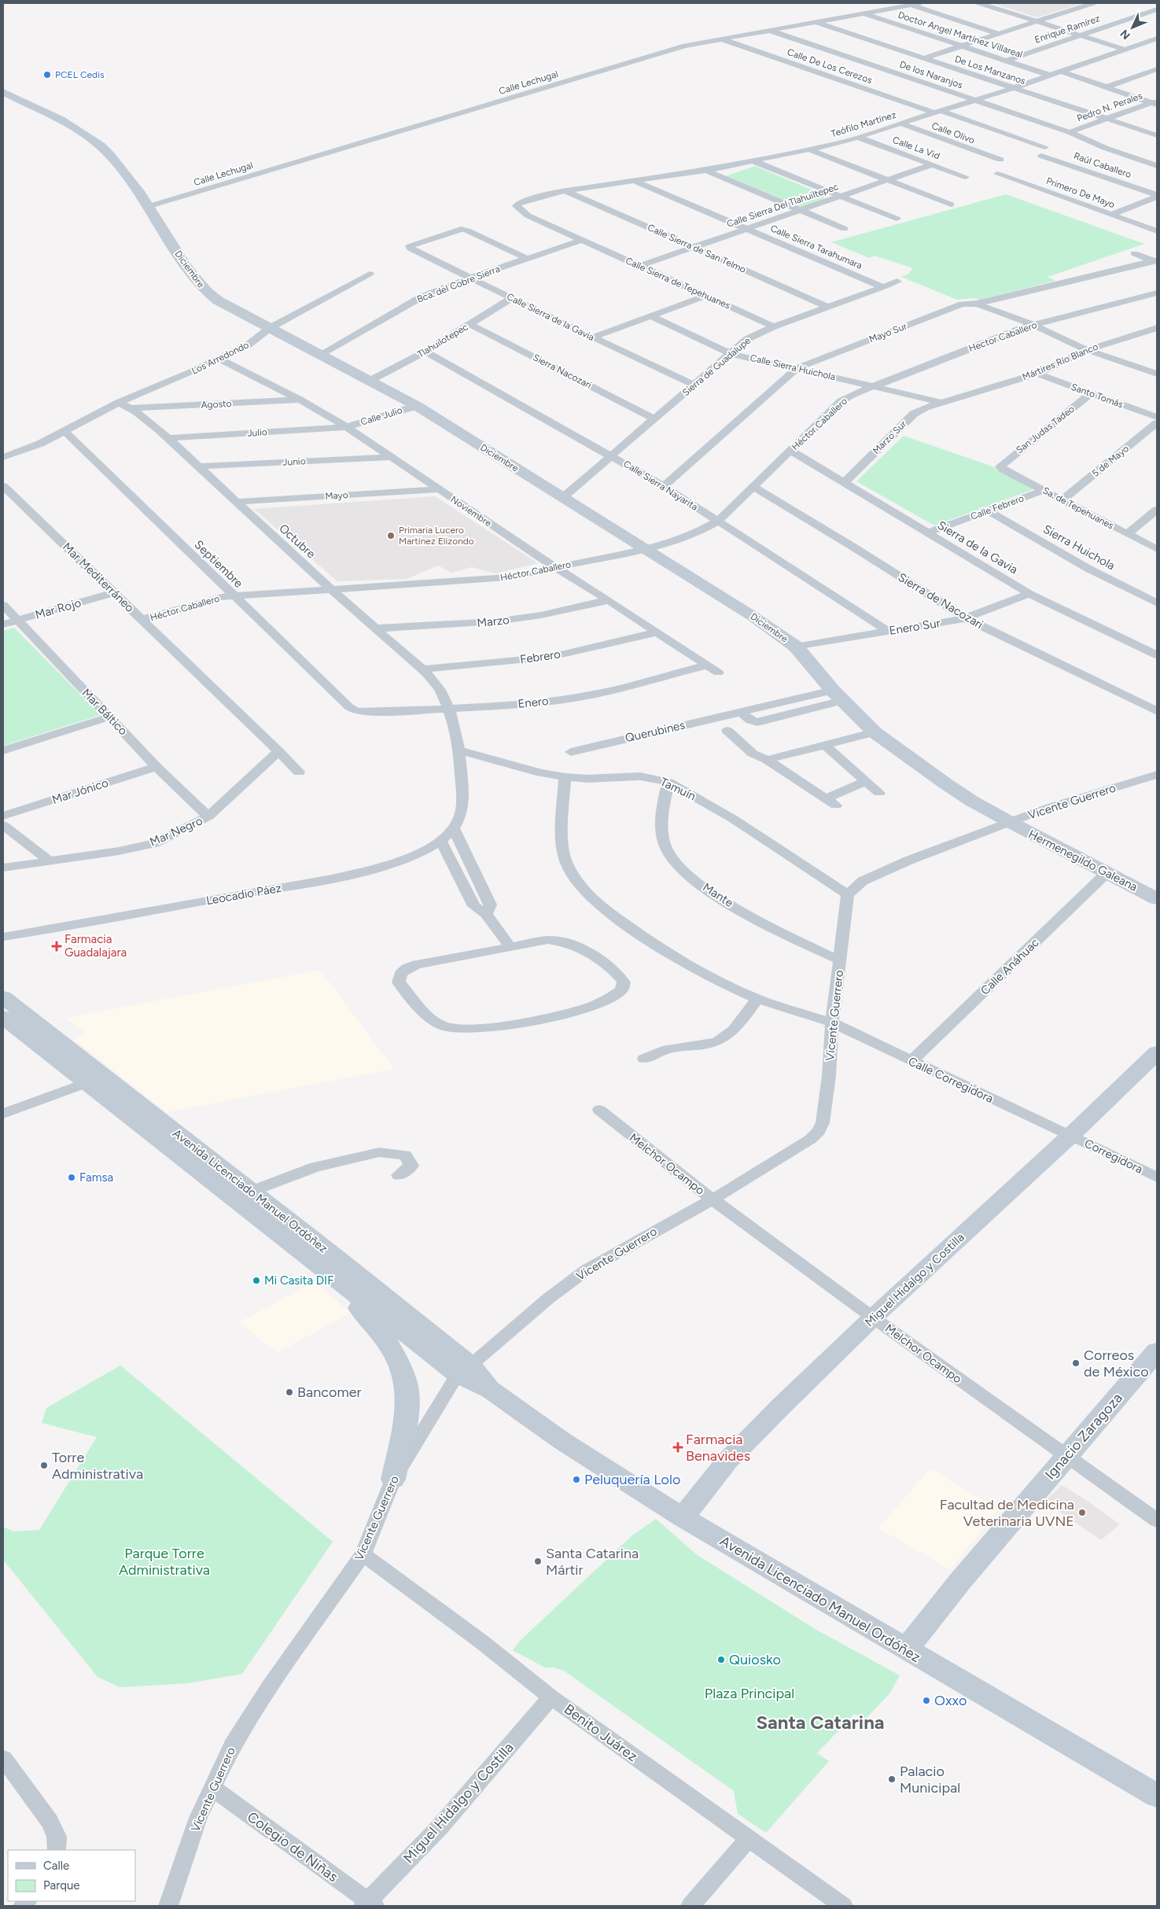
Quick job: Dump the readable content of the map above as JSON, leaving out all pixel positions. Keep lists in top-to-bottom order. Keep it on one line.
{"streets":{"main road":["Diciembre","Hermenegildo Galeana","Avenida Licenciado Manuel Ordóñez","Miguel Hidalgo y Costilla","Ignacio Zaragoza"],"street":["Enrique Ramírez","Doctor Angel Martínez Villareal","Calle De Los Cerezos","De Los Manzanos","De los Naranjos","Calle Lechugal","Pedro N. Perales","Teófilo Martínez","Calle Olivo","Calle La Vid","Raúl Caballero","Primero De Mayo","Calle Sierra Del Tlahuiltepec","Calle Sierra Tarahumara","Calle Sierra de San Telmo","Calle Sierra de Tepehuanes","Bca. del Cobre Sierra","Calle Sierra de la Gavia","Mayo Sur","Hector Caballero","Tlahuilotepec","Los Arredondo","Mártires Río Blanco","Sierra de Guadalupe","Calle Sierra Huichola","Sierra Nacozari","Santo Tomás","Agosto","Calle Julio","Héctor Caballero","San Judas Tadeo","Julio","Marzo Sur","5 de Mayo","Junio","Calle Sierra Nayarita","Mayo","Calle Febrero","Sa. de Tepehuanes","Noviembre","Octubre","Sierra de la Gavia","Sierra Huichola","Septiembre","Mar Mediterráneo","Sierra de Nacozari","Mar Rojo","Marzo","Enero Sur","Febrero","Enero","Mar Báltico","Querubines","Tamuín","Mar Jónico","Vicente Guerrero","Mar Negro","Leocadio Páez","Mante","Calle Anáhuac","Calle Corregidora","Corregidora","Melchor Ocampo","Benito Juárez","Colegio de Niñas"]},"crossings":[["Enrique Ramírez","Doctor Angel Martínez Villareal"],["Doctor Angel Martínez Villareal","Calle Lechugal"],["Doctor Angel Martínez Villareal","Teófilo Martínez"],["Calle De Los Cerezos","Calle Lechugal"],["Calle De Los Cerezos","Teófilo Martínez"],["De Los Manzanos","Calle Lechugal"],["De Los Manzanos","Pedro N. Perales"],["De Los Manzanos","Teófilo Martínez"],["De los Naranjos","Calle Lechugal"],["De los Naranjos","Pedro N. Perales"],["De los Naranjos","Teófilo Martínez"],["Calle Lechugal","Diciembre"],["Teófilo Martínez","Calle Olivo"],["Teófilo Martínez","Calle La Vid"],["Teófilo Martínez","Calle Sierra Tarahumara"],["Teófilo Martínez","Calle Sierra de San Telmo"],["Teófilo Martínez","Calle Sierra de Tepehuanes"],["Calle La Vid","Calle Sierra Del Tlahuiltepec"],["Calle Sierra Del Tlahuiltepec","Calle Sierra Tarahumara"],["Calle Sierra Del Tlahuiltepec","Calle Sierra de San Telmo"],["Calle Sierra Del Tlahuiltepec","Calle Sierra de Tepehuanes"],["Calle Sierra Tarahumara","Sierra de Guadalupe"],["Calle Sierra de San Telmo","Calle Sierra de Tepehuanes"],["Calle Sierra de San Telmo","Sierra de Guadalupe"],["Diciembre","Bca. del Cobre Sierra"],["Diciembre","Tlahuilotepec"],["Diciembre","Los Arredondo"],["Diciembre","Sierra de Guadalupe"],["Diciembre","Calle Julio"],["Diciembre","Héctor Caballero"],["Diciembre","Enero Sur"],["Diciembre","Querubines"],["Diciembre","Vicente Guerrero"],["Diciembre","Hermenegildo Galeana"],["Calle Sierra de Tepehuanes","Bca. del Cobre Sierra"],["Calle Sierra de Tepehuanes","Sierra de Guadalupe"],["Bca. del Cobre Sierra","Calle Sierra de la Gavia"],["Calle Sierra de la Gavia","Tlahuilotepec"],["Calle Sierra de la Gavia","Sierra de Guadalupe"],["Mayo Sur","Calle Sierra Huichola"],["Mayo Sur","Calle Sierra Nayarita"],["Hector Caballero","Calle Sierra Huichola"],["Hector Caballero","Héctor Caballero"],["Tlahuilotepec","Sierra Nacozari"],["Tlahuilotepec","Calle Sierra Nayarita"],["Los Arredondo","Noviembre"],["Los Arredondo","Octubre"],["Los Arredondo","Septiembre"],["Mártires Río Blanco","Calle Sierra Huichola"],["Mártires Río Blanco","Santo Tomás"],["Mártires Río Blanco","Marzo Sur"],["Sierra de Guadalupe","Calle Sierra Huichola"],["Sierra de Guadalupe","Sierra Nacozari"],["Sierra de Guadalupe","Calle Sierra Nayarita"],["Calle Sierra Huichola","Héctor Caballero"],["Calle Sierra Huichola","Marzo Sur"],["Santo Tomás","San Judas Tadeo"],["Agosto","Noviembre"],["Agosto","Octubre"],["Calle Julio","Julio"],["Calle Julio","Noviembre"],["Héctor Caballero","Calle Sierra Nayarita"],["Héctor Caballero","Noviembre"],["Héctor Caballero","Octubre"],["Héctor Caballero","Sierra de la Gavia"],["Héctor Caballero","Septiembre"],["Héctor Caballero","Mar Mediterráneo"],["Héctor Caballero","Sierra de Nacozari"],["San Judas Tadeo","Sa. de Tepehuanes"],["Julio","Noviembre"],["Julio","Octubre"],["Marzo Sur","Sierra de la Gavia"],["5 de Mayo","Sa. de Tepehuanes"],["Junio","Noviembre"],["Junio","Octubre"],["Calle Sierra Nayarita","Enero Sur"],["Mayo","Noviembre"],["Mayo","Octubre"],["Calle Febrero","Sa. de Tepehuanes"],["Calle Febrero","Sierra de la Gavia"],["Calle Febrero","Sierra Huichola"],["Noviembre","Marzo"],["Noviembre","Febrero"],["Noviembre","Enero"],["Octubre","Marzo"],["Octubre","Febrero"],["Octubre","Enero"],["Octubre","Tamuín"],["Octubre","Leocadio Páez"],["Sierra de la Gavia","Enero Sur"],["Septiembre","Enero"],["Mar Mediterráneo","Mar Rojo"],["Mar Mediterráneo","Mar Negro"],["Sierra de Nacozari","Enero Sur"],["Mar Rojo","Mar Báltico"],["Mar Báltico","Mar Jónico"],["Mar Báltico","Mar Negro"],["Tamuín","Vicente Guerrero"],["Tamuín","Mante"],["Tamuín","Calle Corregidora"],["Vicente Guerrero","Hermenegildo Galeana"],["Vicente Guerrero","Mante"],["Vicente Guerrero","Calle Corregidora"],["Vicente Guerrero","Melchor Ocampo"],["Vicente Guerrero","Avenida Licenciado Manuel Ordóñez"],["Vicente Guerrero","Benito Juárez"],["Vicente Guerrero","Colegio de Niñas"],["Hermenegildo Galeana","Calle Anáhuac"],["Calle Anáhuac","Calle Corregidora"],["Calle Corregidora","Corregidora"],["Calle Corregidora","Miguel Hidalgo y Costilla"],["Corregidora","Miguel Hidalgo y Costilla"],["Melchor Ocampo","Miguel Hidalgo y Costilla"],["Melchor Ocampo","Ignacio Zaragoza"],["Avenida Licenciado Manuel Ordóñez","Miguel Hidalgo y Costilla"],["Avenida Licenciado Manuel Ordóñez","Ignacio Zaragoza"],["Miguel Hidalgo y Costilla","Benito Juárez"],["Miguel Hidalgo y Costilla","Colegio de Niñas"]],"districts":["Santa Catarina"],"parks":["Parque Torre Administrativa","Plaza Principal"],"places":{"other":["PCEL Cedis","Primaria Lucero Martínez Elizondo","Famsa","Mi Casita DIF","Correos de México","Bancomer","Torre Administrativa","Peluquería Lolo","Facultad de Medicina Veterinaria UVNE","Santa Catarina Mártir","Quiosko","Oxxo","Palacio Municipal"],"health":["Farmacia Guadalajara","Farmacia Benavides"]},"legend":["Calle","Parque"],"north":"bottom left"}
